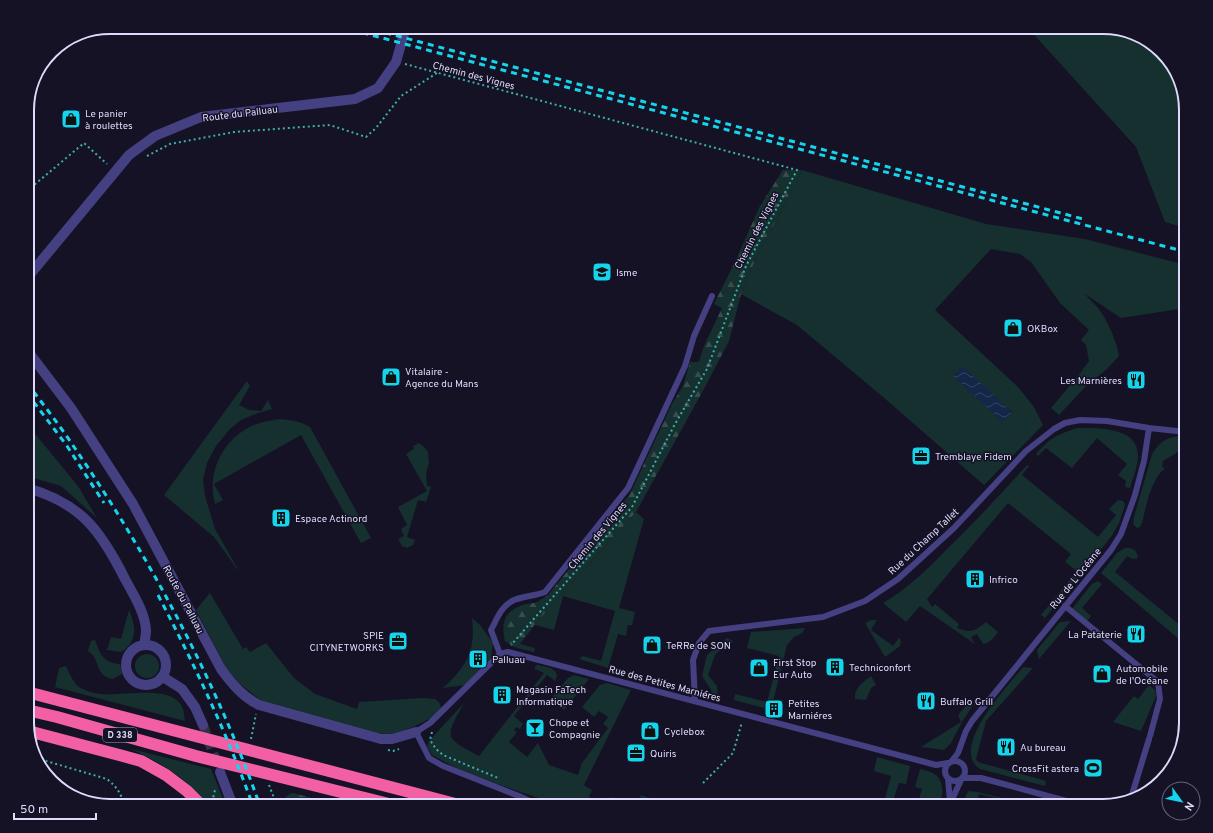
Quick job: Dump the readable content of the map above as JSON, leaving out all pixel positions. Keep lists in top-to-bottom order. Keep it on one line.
{"streets":{"highway":["D 338"],"street":["Route du Palluau"],"lane":["Rue du Champ Tallet","Rue de L'Océane","Rue des Petites Marniéres"],"path":["Chemin des Vignes"]},"crossings":[["Chemin des Vignes","Route du Palluau"],["Rue du Champ Tallet","Rue de L'Océane"],["Rue du Champ Tallet","Rue des Petites Marniéres"],["Rue de L'Océane","Rue des Petites Marniéres"]],"places":{"shop":["Le panier à roulettes","OKBox","Vitalaire - Agence du Mans","TeRRe de SON","First Stop Eur Auto","Automobile de l'Océane","Cyclebox"],"school or university":["Isme"],"restaurant":["Les Marnières","La Pataterie","Buffalo Grill","Au bureau"],"office":["Tremblaye Fidem","SPIE CITYNETWORKS","Quiris"],"building":["Espace Actinord","Infrico","Palluau","Techniconfort","Magasin FaTech Informatique","Petites Marniéres"],"bar":["Chope et Compagnie"],"sports":["CrossFit astera"]},"scale_bar":"50 m","north":"bottom right"}
